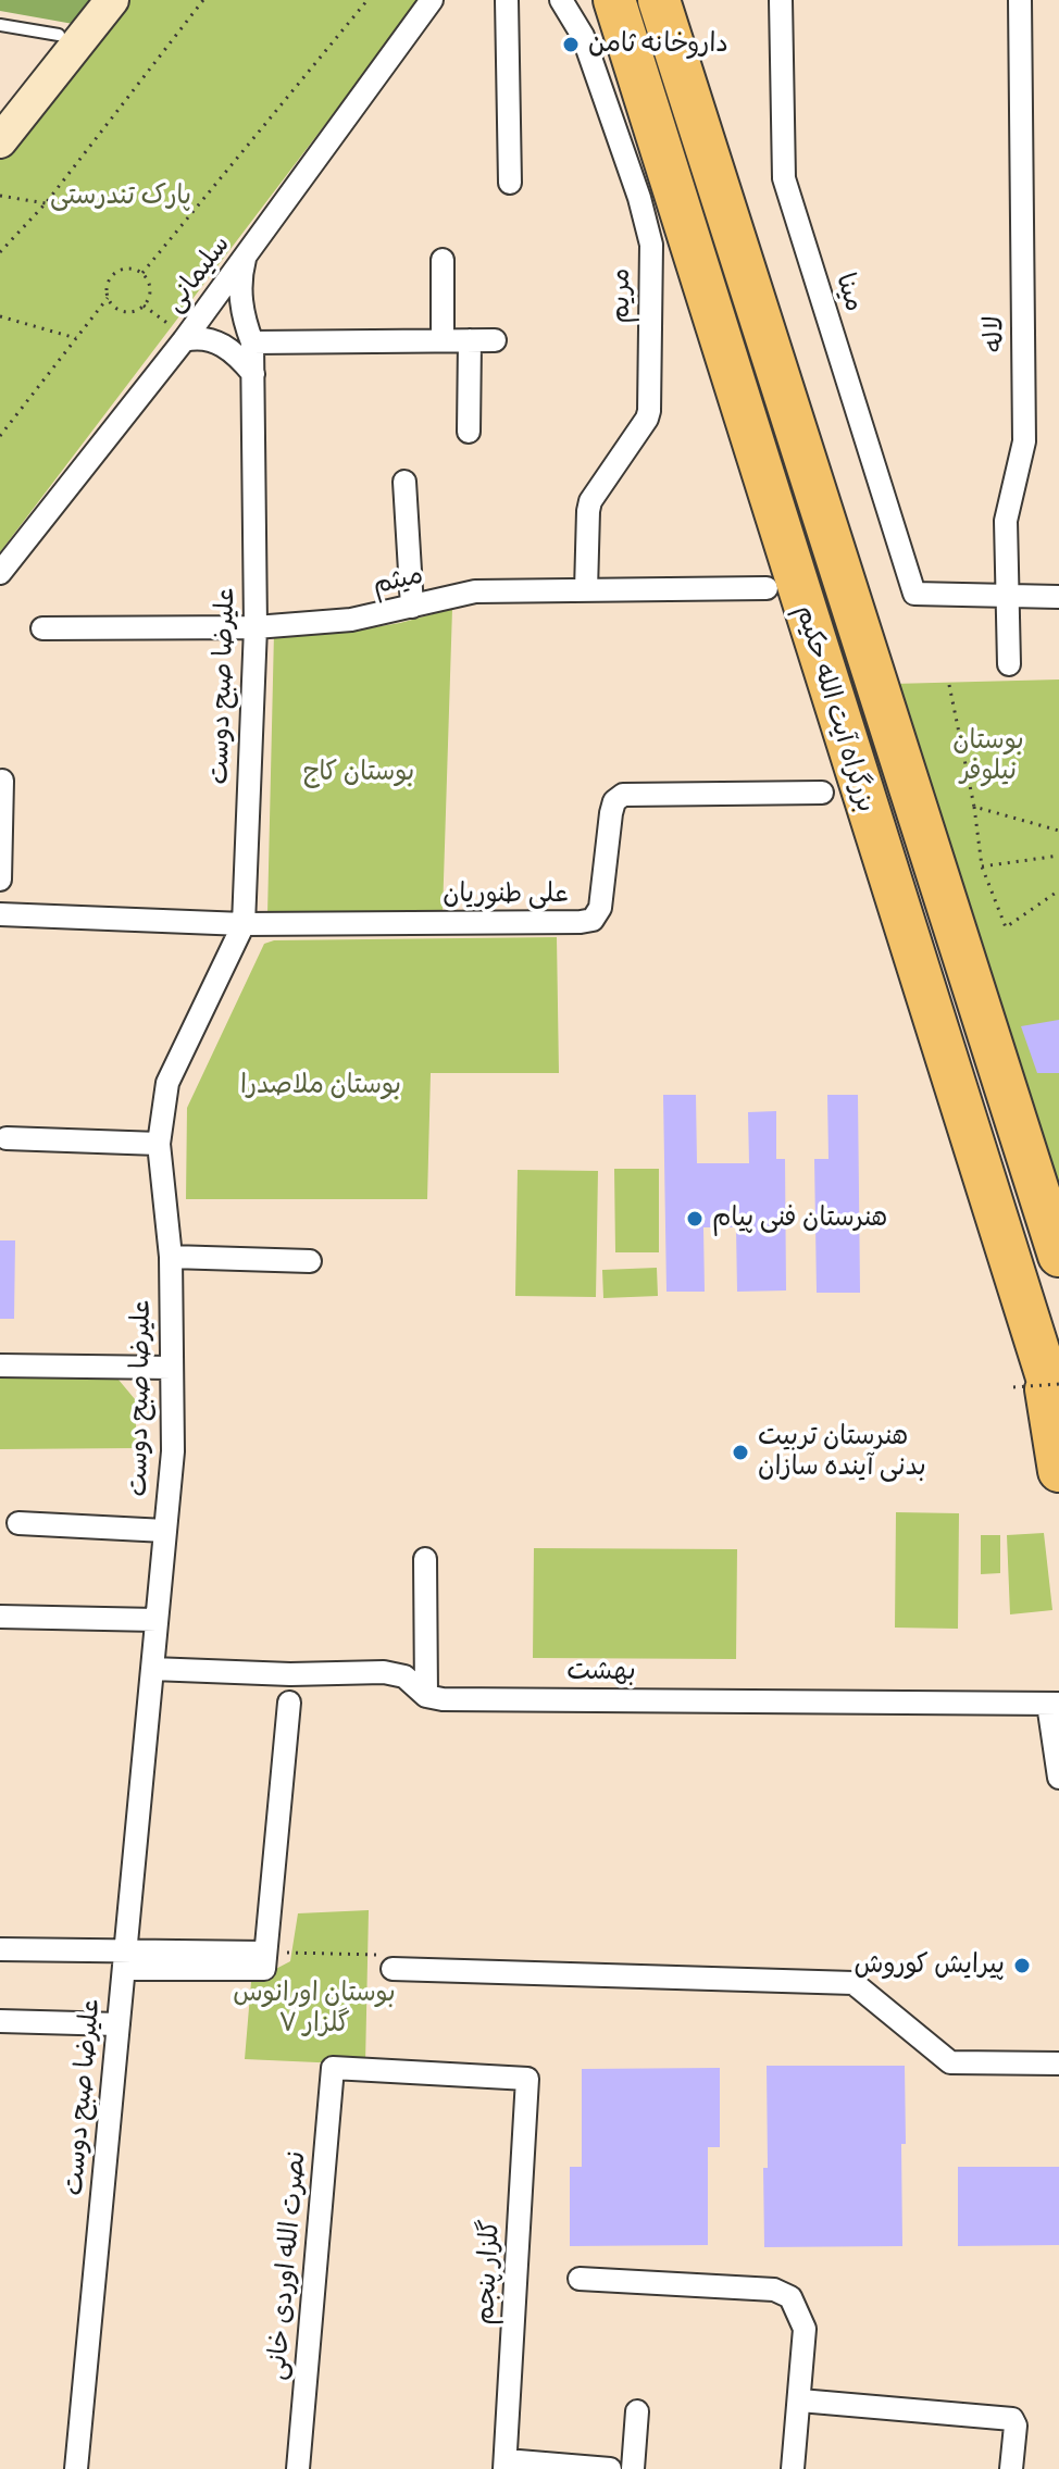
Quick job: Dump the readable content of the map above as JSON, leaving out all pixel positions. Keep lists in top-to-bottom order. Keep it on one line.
{"streets":{"highway":["بزرگراه آیت الله حکیم"],"street":["سلیمانی","مینا","مریم","لاله","میثم","علیرضا صبح دوست","علی طنوریان","بهشت","نصرت الله اوردی خانی","گلزار پنجم"]},"crossings":[["سلیمانی","علیرضا صبح دوست"],["مینا","لاله"],["مریم","میثم"],["میثم","علیرضا صبح دوست"],["علیرضا صبح دوست","علی طنوریان"],["علیرضا صبح دوست","بهشت"],["نصرت الله اوردی خانی","گلزار پنجم"]],"parks":["پارک تندرستی","بوستان نیلوفر","بوستان کاج","بوستان ملاصدرا","بوستان اورانوس گلزار ۷"],"places":["داروخانه ثامن","هنرستان فنی پیام","هنرستان تربیت بدنی آینده سازان","پیرایش کوروش"]}
